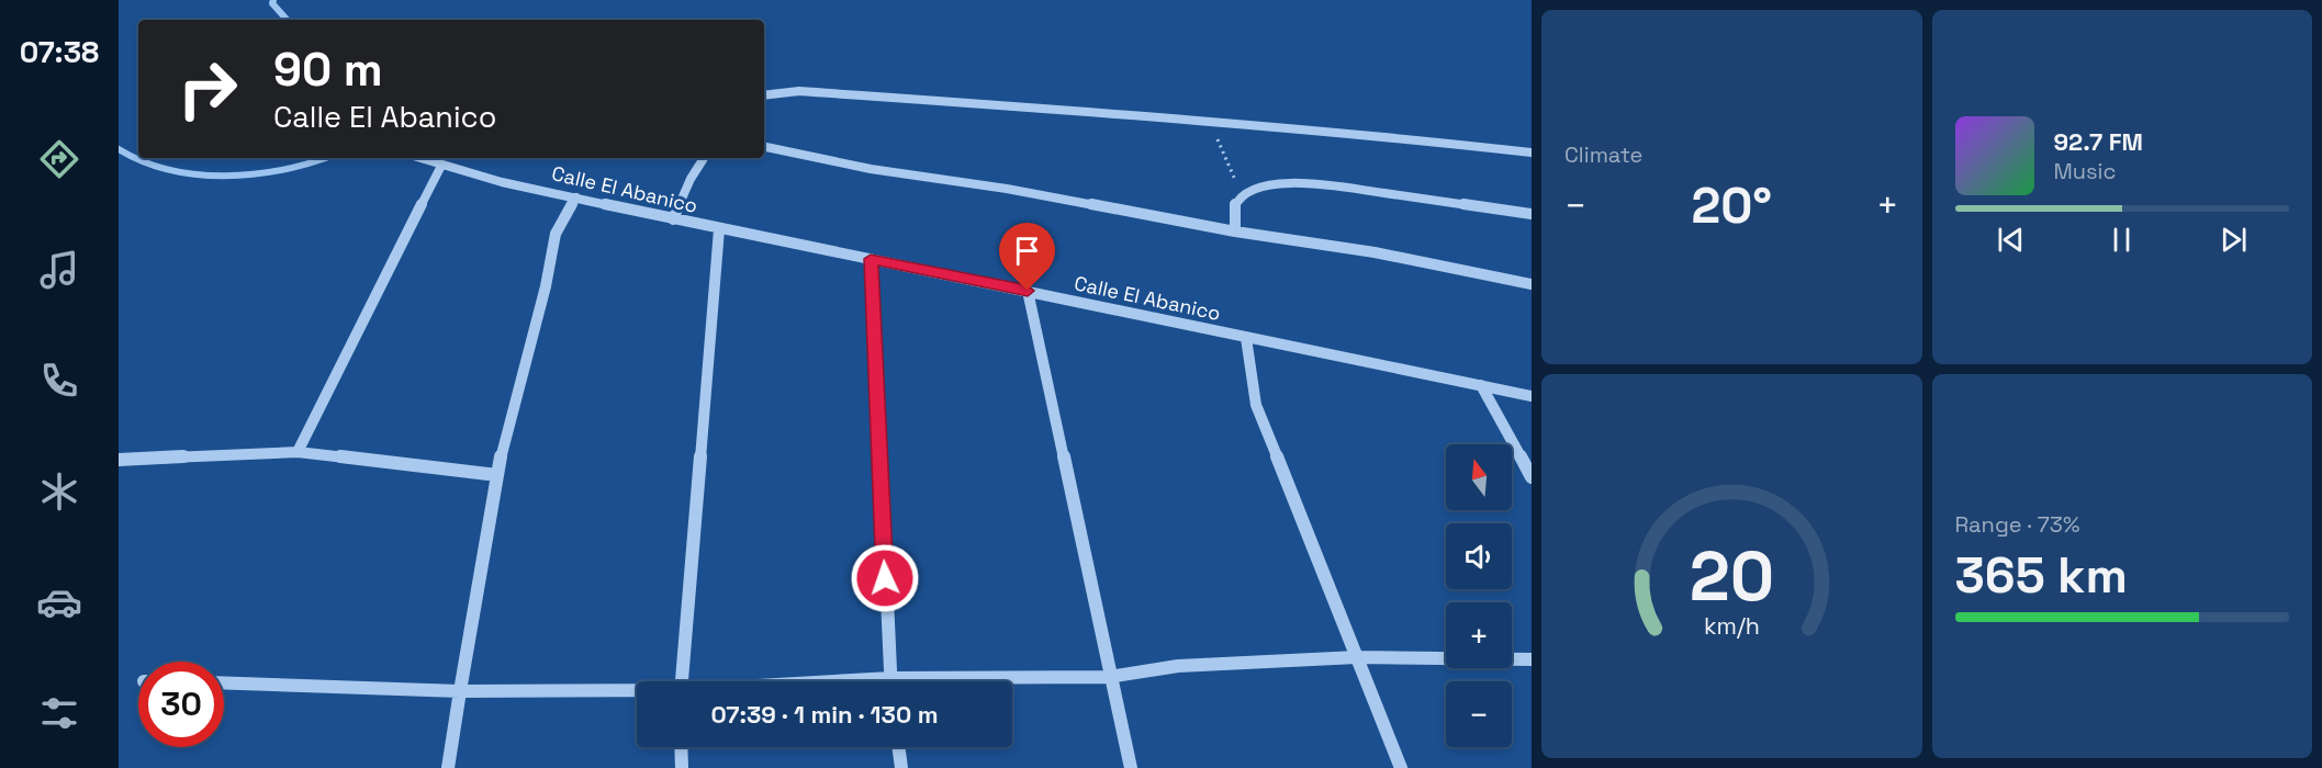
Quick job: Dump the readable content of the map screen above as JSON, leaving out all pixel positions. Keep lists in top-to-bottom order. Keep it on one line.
{"streets":{"street":["Calle El Abanico"]},"north":"top","page":{"tabs":"07:38","tile":["Climate",["Range · 73%","365 km"]],"turn":["90 m","Calle El Abanico"],"song":["92.7 FM","Music"],"heat":["−","20°","+"],"map_buttons":["+","−"],"limit":"30","trip":"07:39 · 1 min · 130 m","gauge":["20","km/h"]}}
